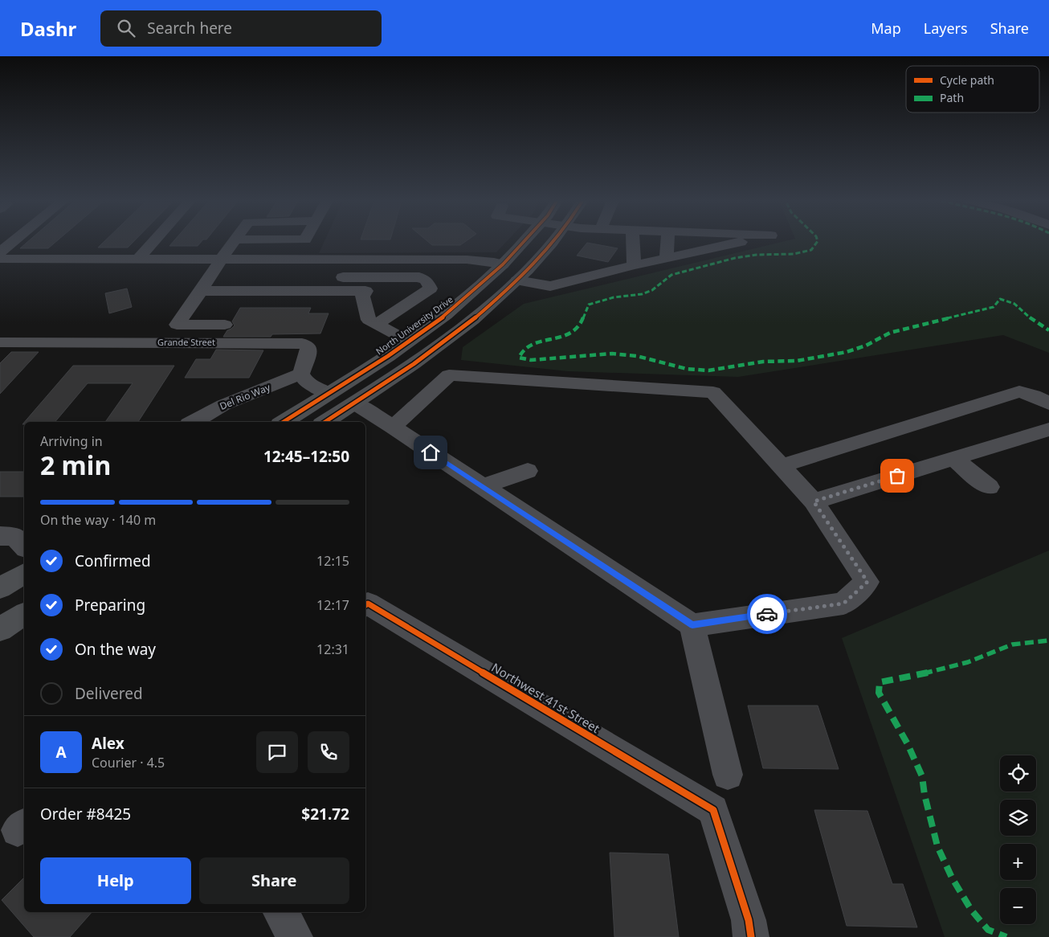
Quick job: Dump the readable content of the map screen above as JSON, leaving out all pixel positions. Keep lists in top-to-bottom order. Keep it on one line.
{"streets":{"main road":["North University Drive"],"street":["Grande Street","Del Rio Way","Northwest 41st Street"]},"crossings":[["Grande Street","Del Rio Way"]],"legend":["Cycle path","Path"],"page":{"header":"Dashr","search":"Search here","nav":["Map","Layers","Share"],"heading":["2 min","Arriving in","12:45–12:50"],"panel":["Alex","Courier · 4.5","Order #8425","$21.72"],"bar":"On the way · 140 m","list":[["Confirmed","12:15"],["Preparing","12:17"],["On the way","12:31"],"Delivered"],"round":"A","map_buttons":["+","−"],"buttons":["Help","Share"]}}
